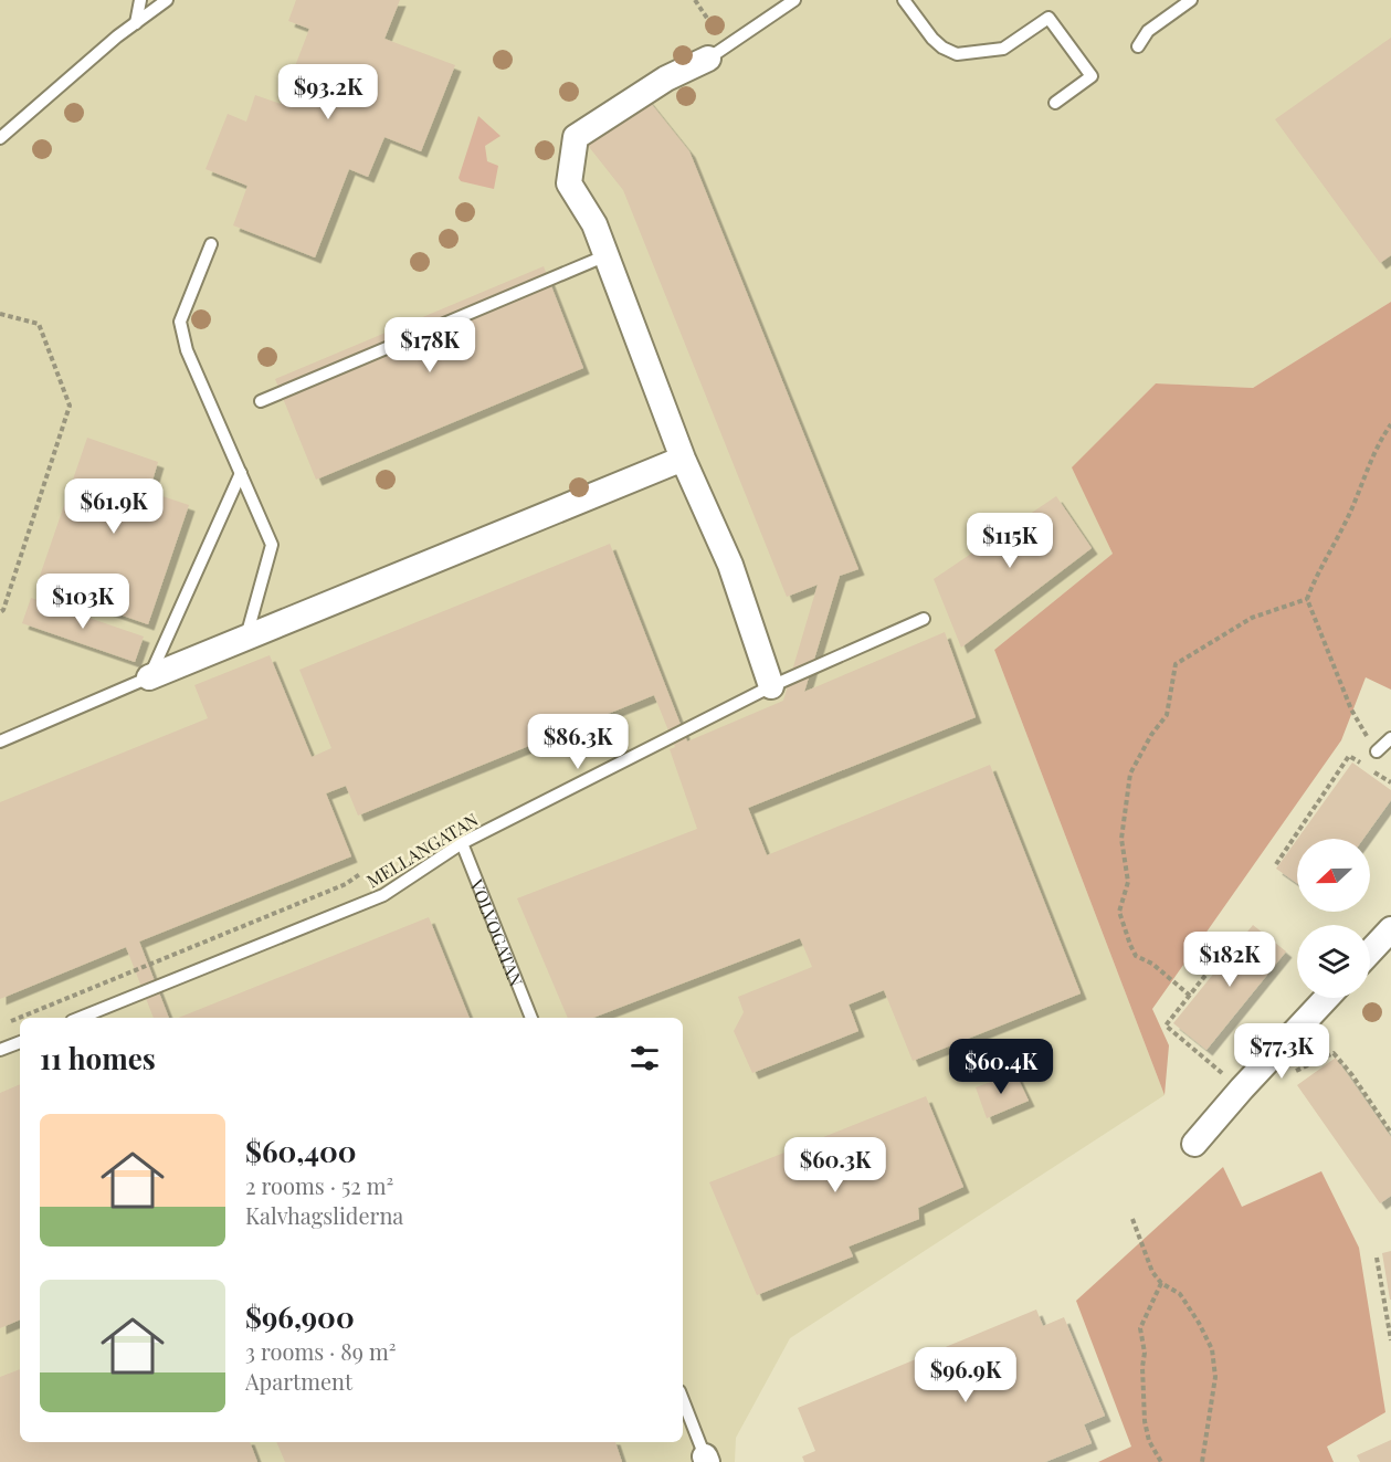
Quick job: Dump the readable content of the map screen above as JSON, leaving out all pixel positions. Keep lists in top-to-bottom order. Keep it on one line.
{"streets":{"lane":["MELLANGATAN","VOLVOGATAN"]},"crossings":[["MELLANGATAN","VOLVOGATAN"]],"north":"left","page":{"price":["$93.2K","$178K","$61.9K","$115K","$103K","$86.3K","$182K","$77.3K","$60.4K","$60.3K","$96.9K"],"heading":"11 homes","list":[{"name":"$60,400","note":"2 rooms · 52 m² · Kalvhagsliderna"},{"name":"$96,900","note":"3 rooms · 89 m² · Apartment"}]}}
